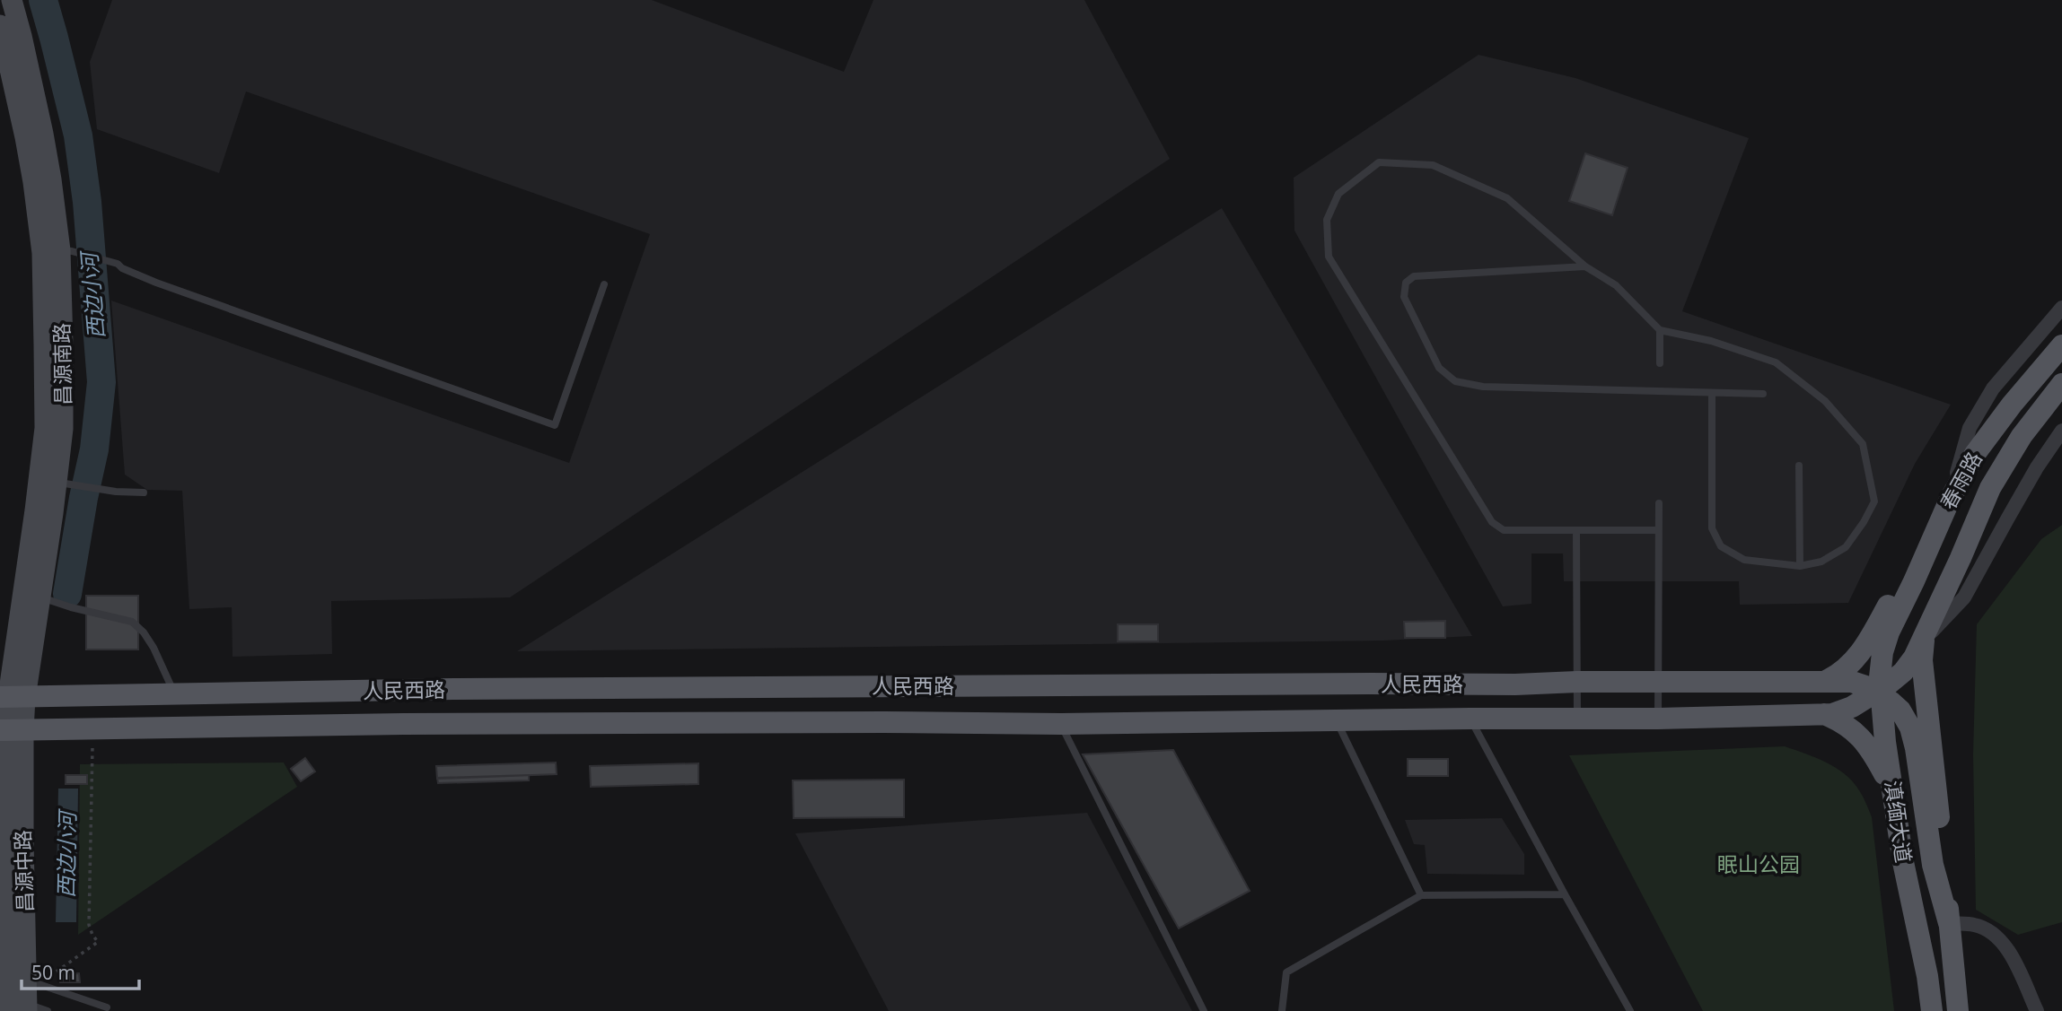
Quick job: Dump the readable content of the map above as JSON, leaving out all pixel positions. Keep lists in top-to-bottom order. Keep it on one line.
{"streets":{"main road":["昌源南路","春雨路","人民西路","滇缅大道","昌源中路"]},"crossings":[["昌源南路","人民西路"],["昌源南路","昌源中路"],["春雨路","滇缅大道"],["人民西路","滇缅大道"],["人民西路","昌源中路"]],"water":["西边小河"],"parks":["眠山公园"],"scale_bar":"50 m"}
